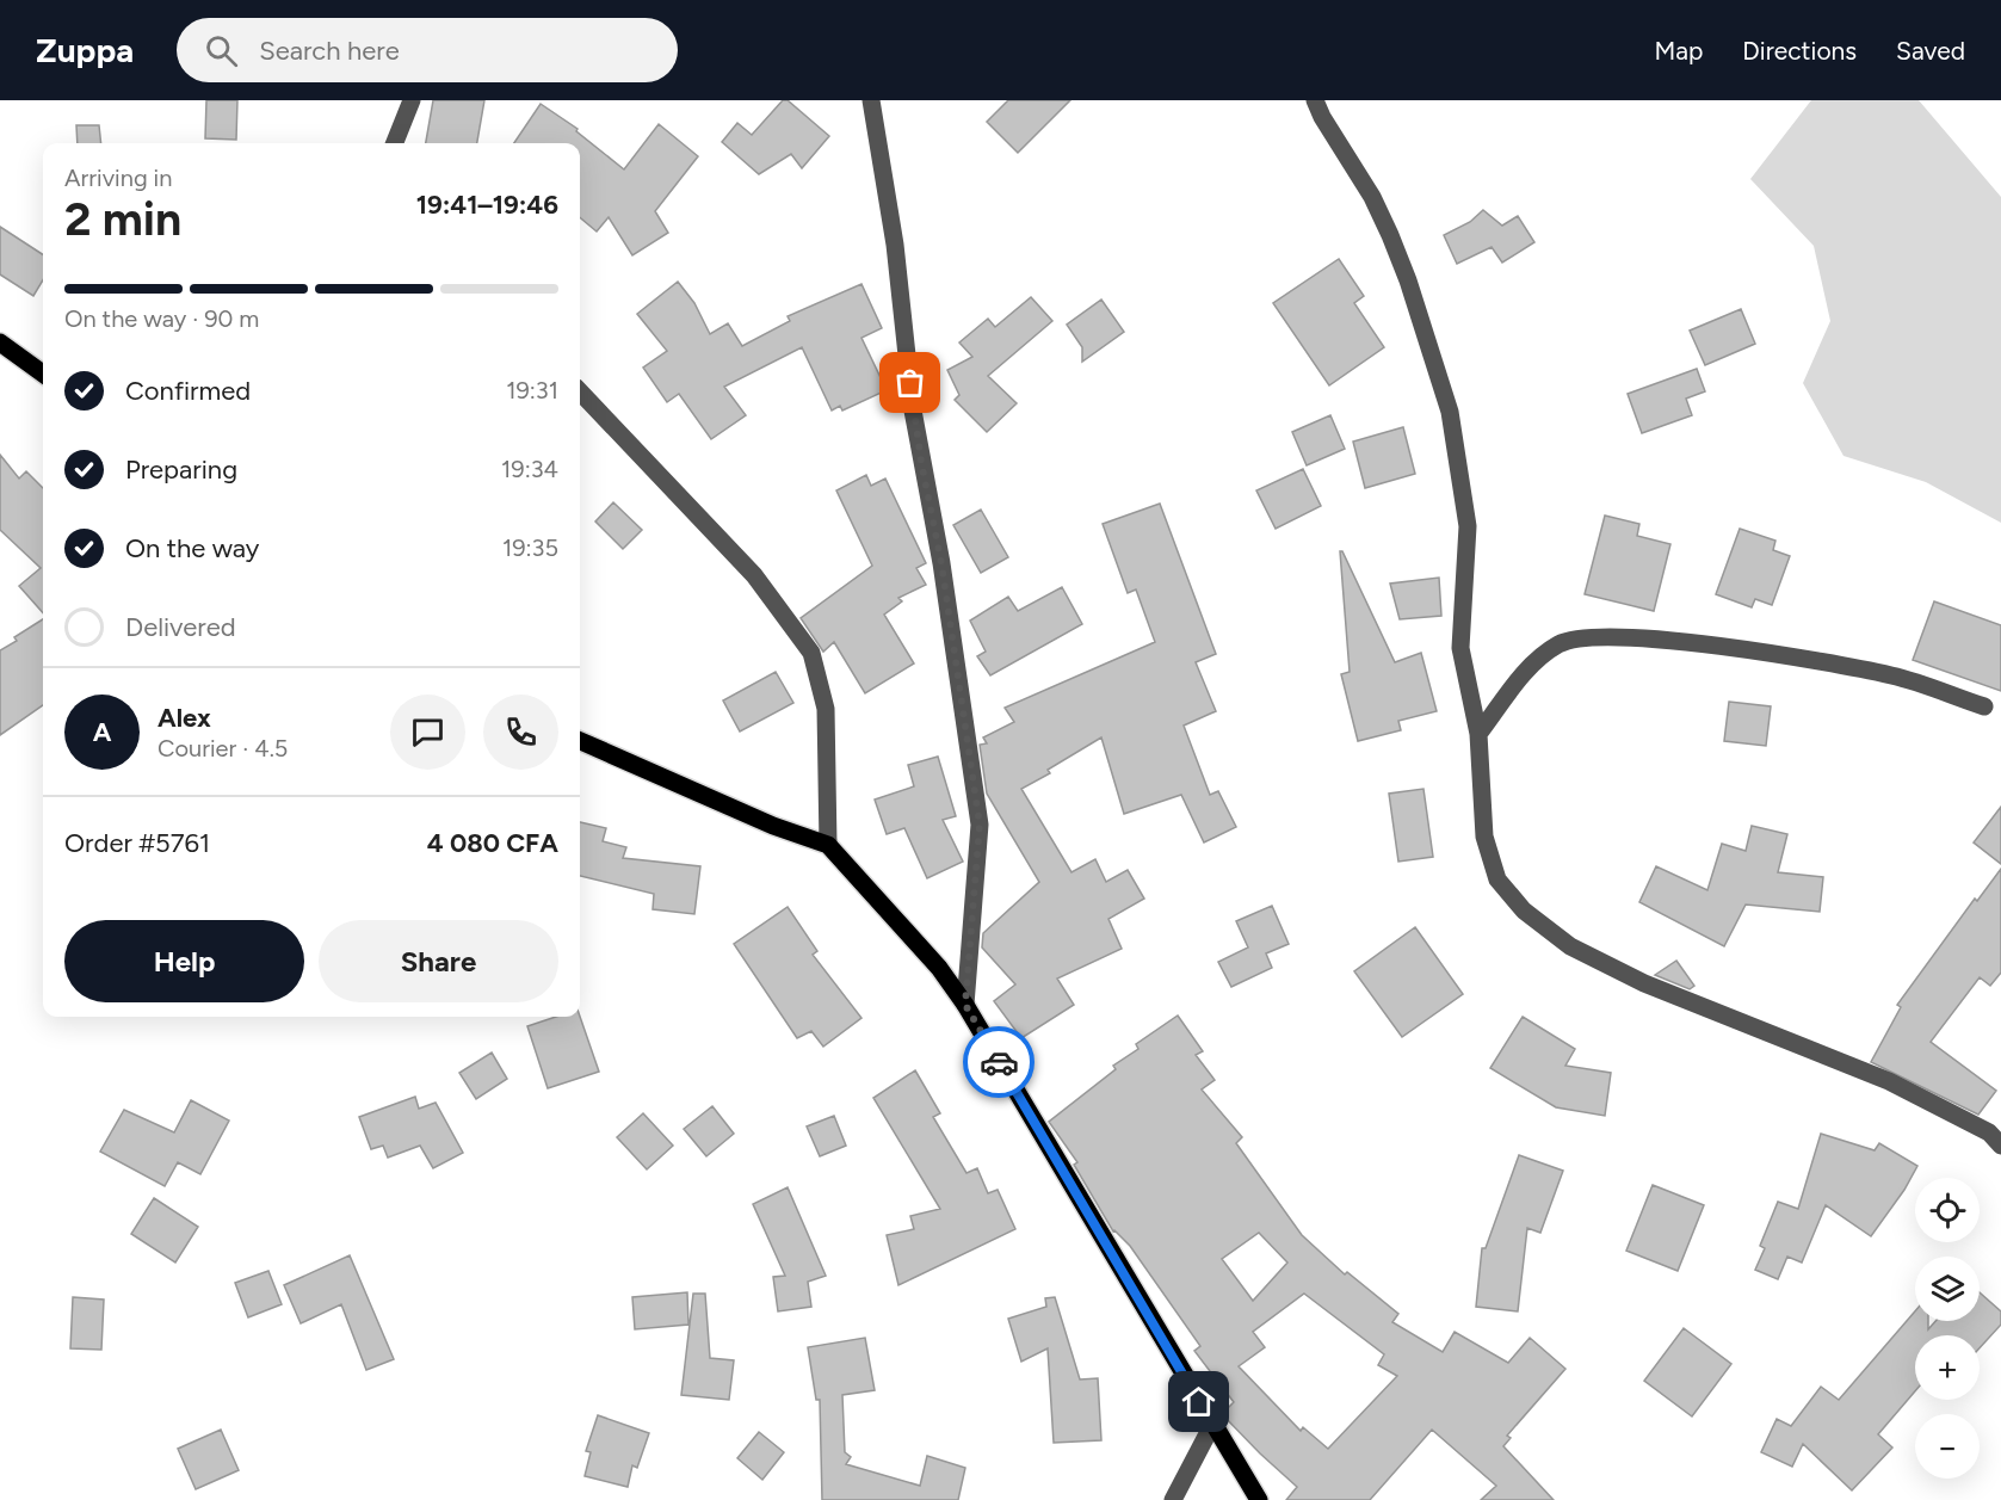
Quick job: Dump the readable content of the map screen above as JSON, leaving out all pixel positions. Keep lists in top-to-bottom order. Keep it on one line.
{"page":{"header":"Zuppa","search":"Search here","nav":["Map","Directions","Saved"],"heading":["2 min","Arriving in","19:41–19:46"],"panel":["Alex","Courier · 4.5","Order #5761","4 080 CFA"],"bar":"On the way · 90 m","list":[["Confirmed","19:31"],["Preparing","19:34"],["On the way","19:35"],"Delivered"],"round":"A","buttons":["Help","Share"],"map_buttons":["+","−"]}}
